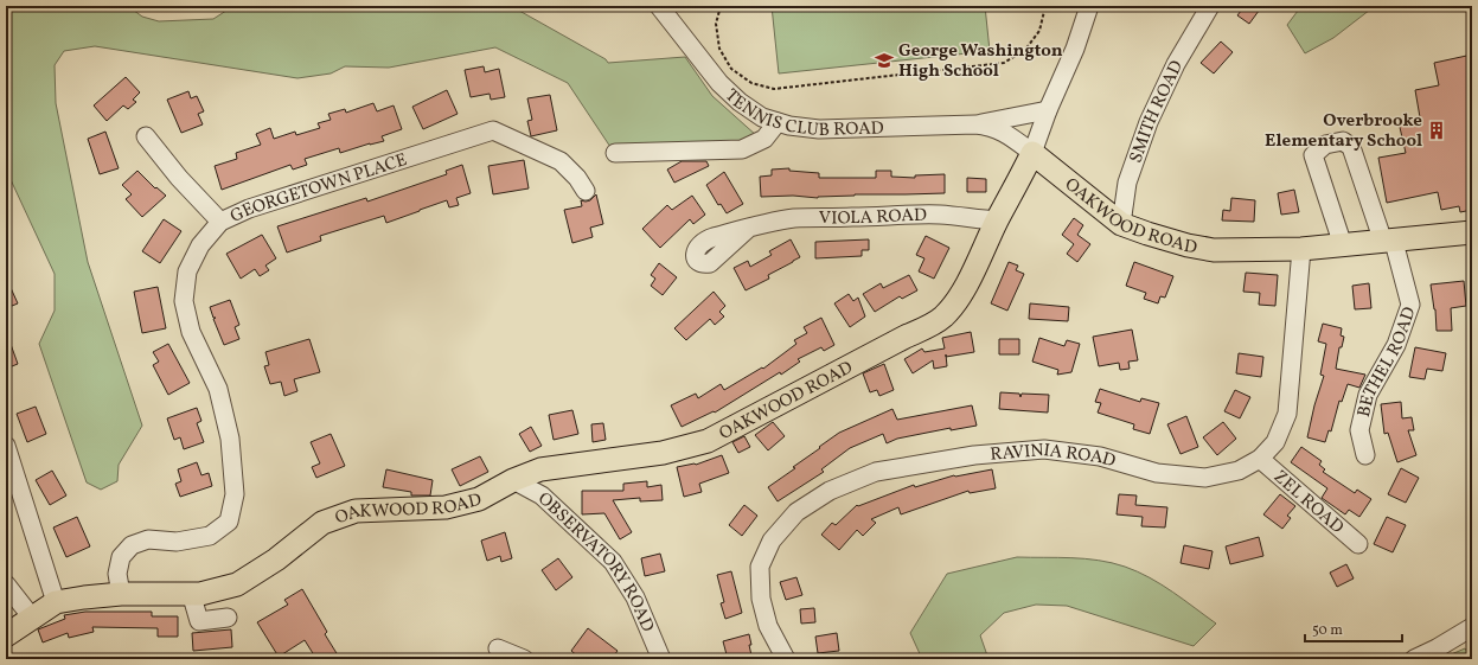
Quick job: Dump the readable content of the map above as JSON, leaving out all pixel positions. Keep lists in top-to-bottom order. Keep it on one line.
{"streets":{"main road":["OAKWOOD ROAD"],"street":["TENNIS CLUB ROAD","SMITH ROAD","GEORGETOWN PLACE","VIOLA ROAD","BETHEL ROAD","RAVINIA ROAD","ZEL ROAD","OBSERVATORY ROAD"]},"crossings":[["TENNIS CLUB ROAD","OAKWOOD ROAD"],["SMITH ROAD","OAKWOOD ROAD"],["GEORGETOWN PLACE","OAKWOOD ROAD"],["OAKWOOD ROAD","VIOLA ROAD"],["OAKWOOD ROAD","BETHEL ROAD"],["OAKWOOD ROAD","RAVINIA ROAD"],["OAKWOOD ROAD","OBSERVATORY ROAD"],["RAVINIA ROAD","ZEL ROAD"]],"places":{"school or university":["George Washington High School"],"building":["Overbrooke Elementary School"]},"scale_bar":"50 m"}
